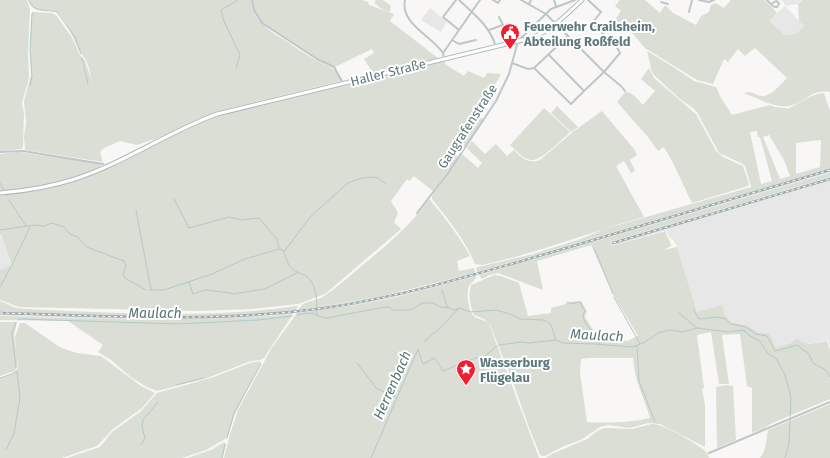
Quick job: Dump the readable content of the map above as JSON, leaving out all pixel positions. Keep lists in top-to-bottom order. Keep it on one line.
{"streets":{"main road":["Haller Straße"],"street":["Gaugrafenstraße"]},"crossings":[["Haller Straße","Gaugrafenstraße"]],"water":["Maulach","Herrenbach"],"places":{"public building":["Feuerwehr Crailsheim, Abteilung Roßfeld"],"place":["Wasserburg Flügelau"]}}
